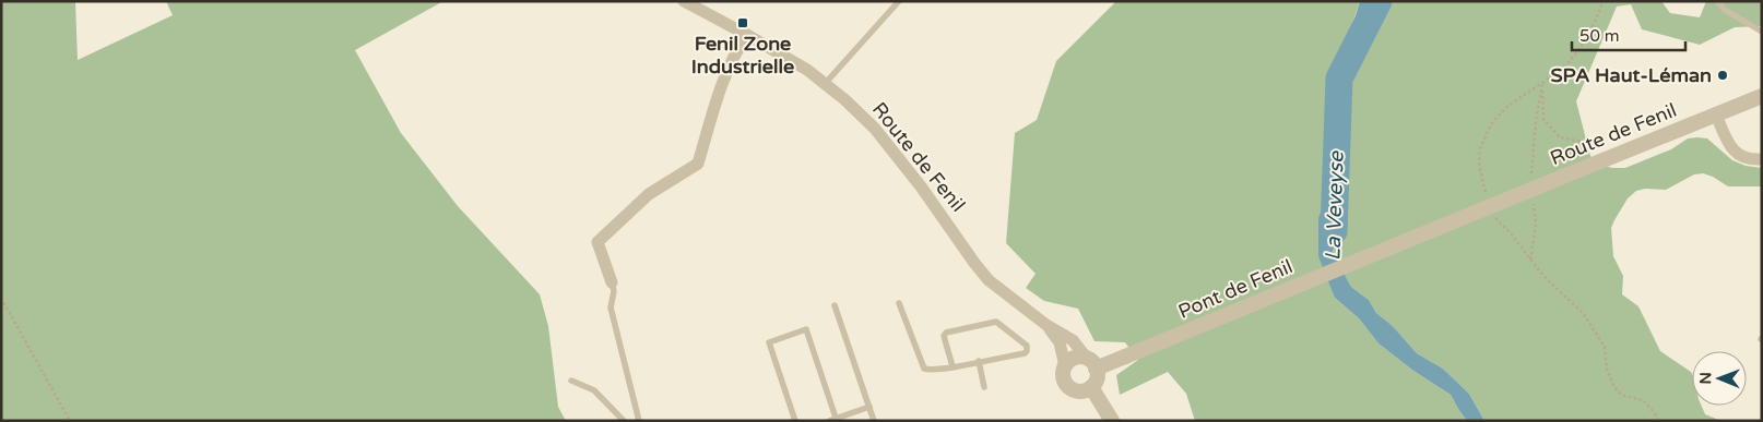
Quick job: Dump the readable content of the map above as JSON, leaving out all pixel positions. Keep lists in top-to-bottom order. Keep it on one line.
{"streets":{"street":["Route de Fenil","Pont de Fenil"]},"crossings":[["Route de Fenil","Pont de Fenil"]],"water":["La Veveyse"],"places":{"transit":["Fenil Zone Industrielle"],"other":["SPA Haut-Léman"]},"scale_bar":"50 m","north":"left"}
